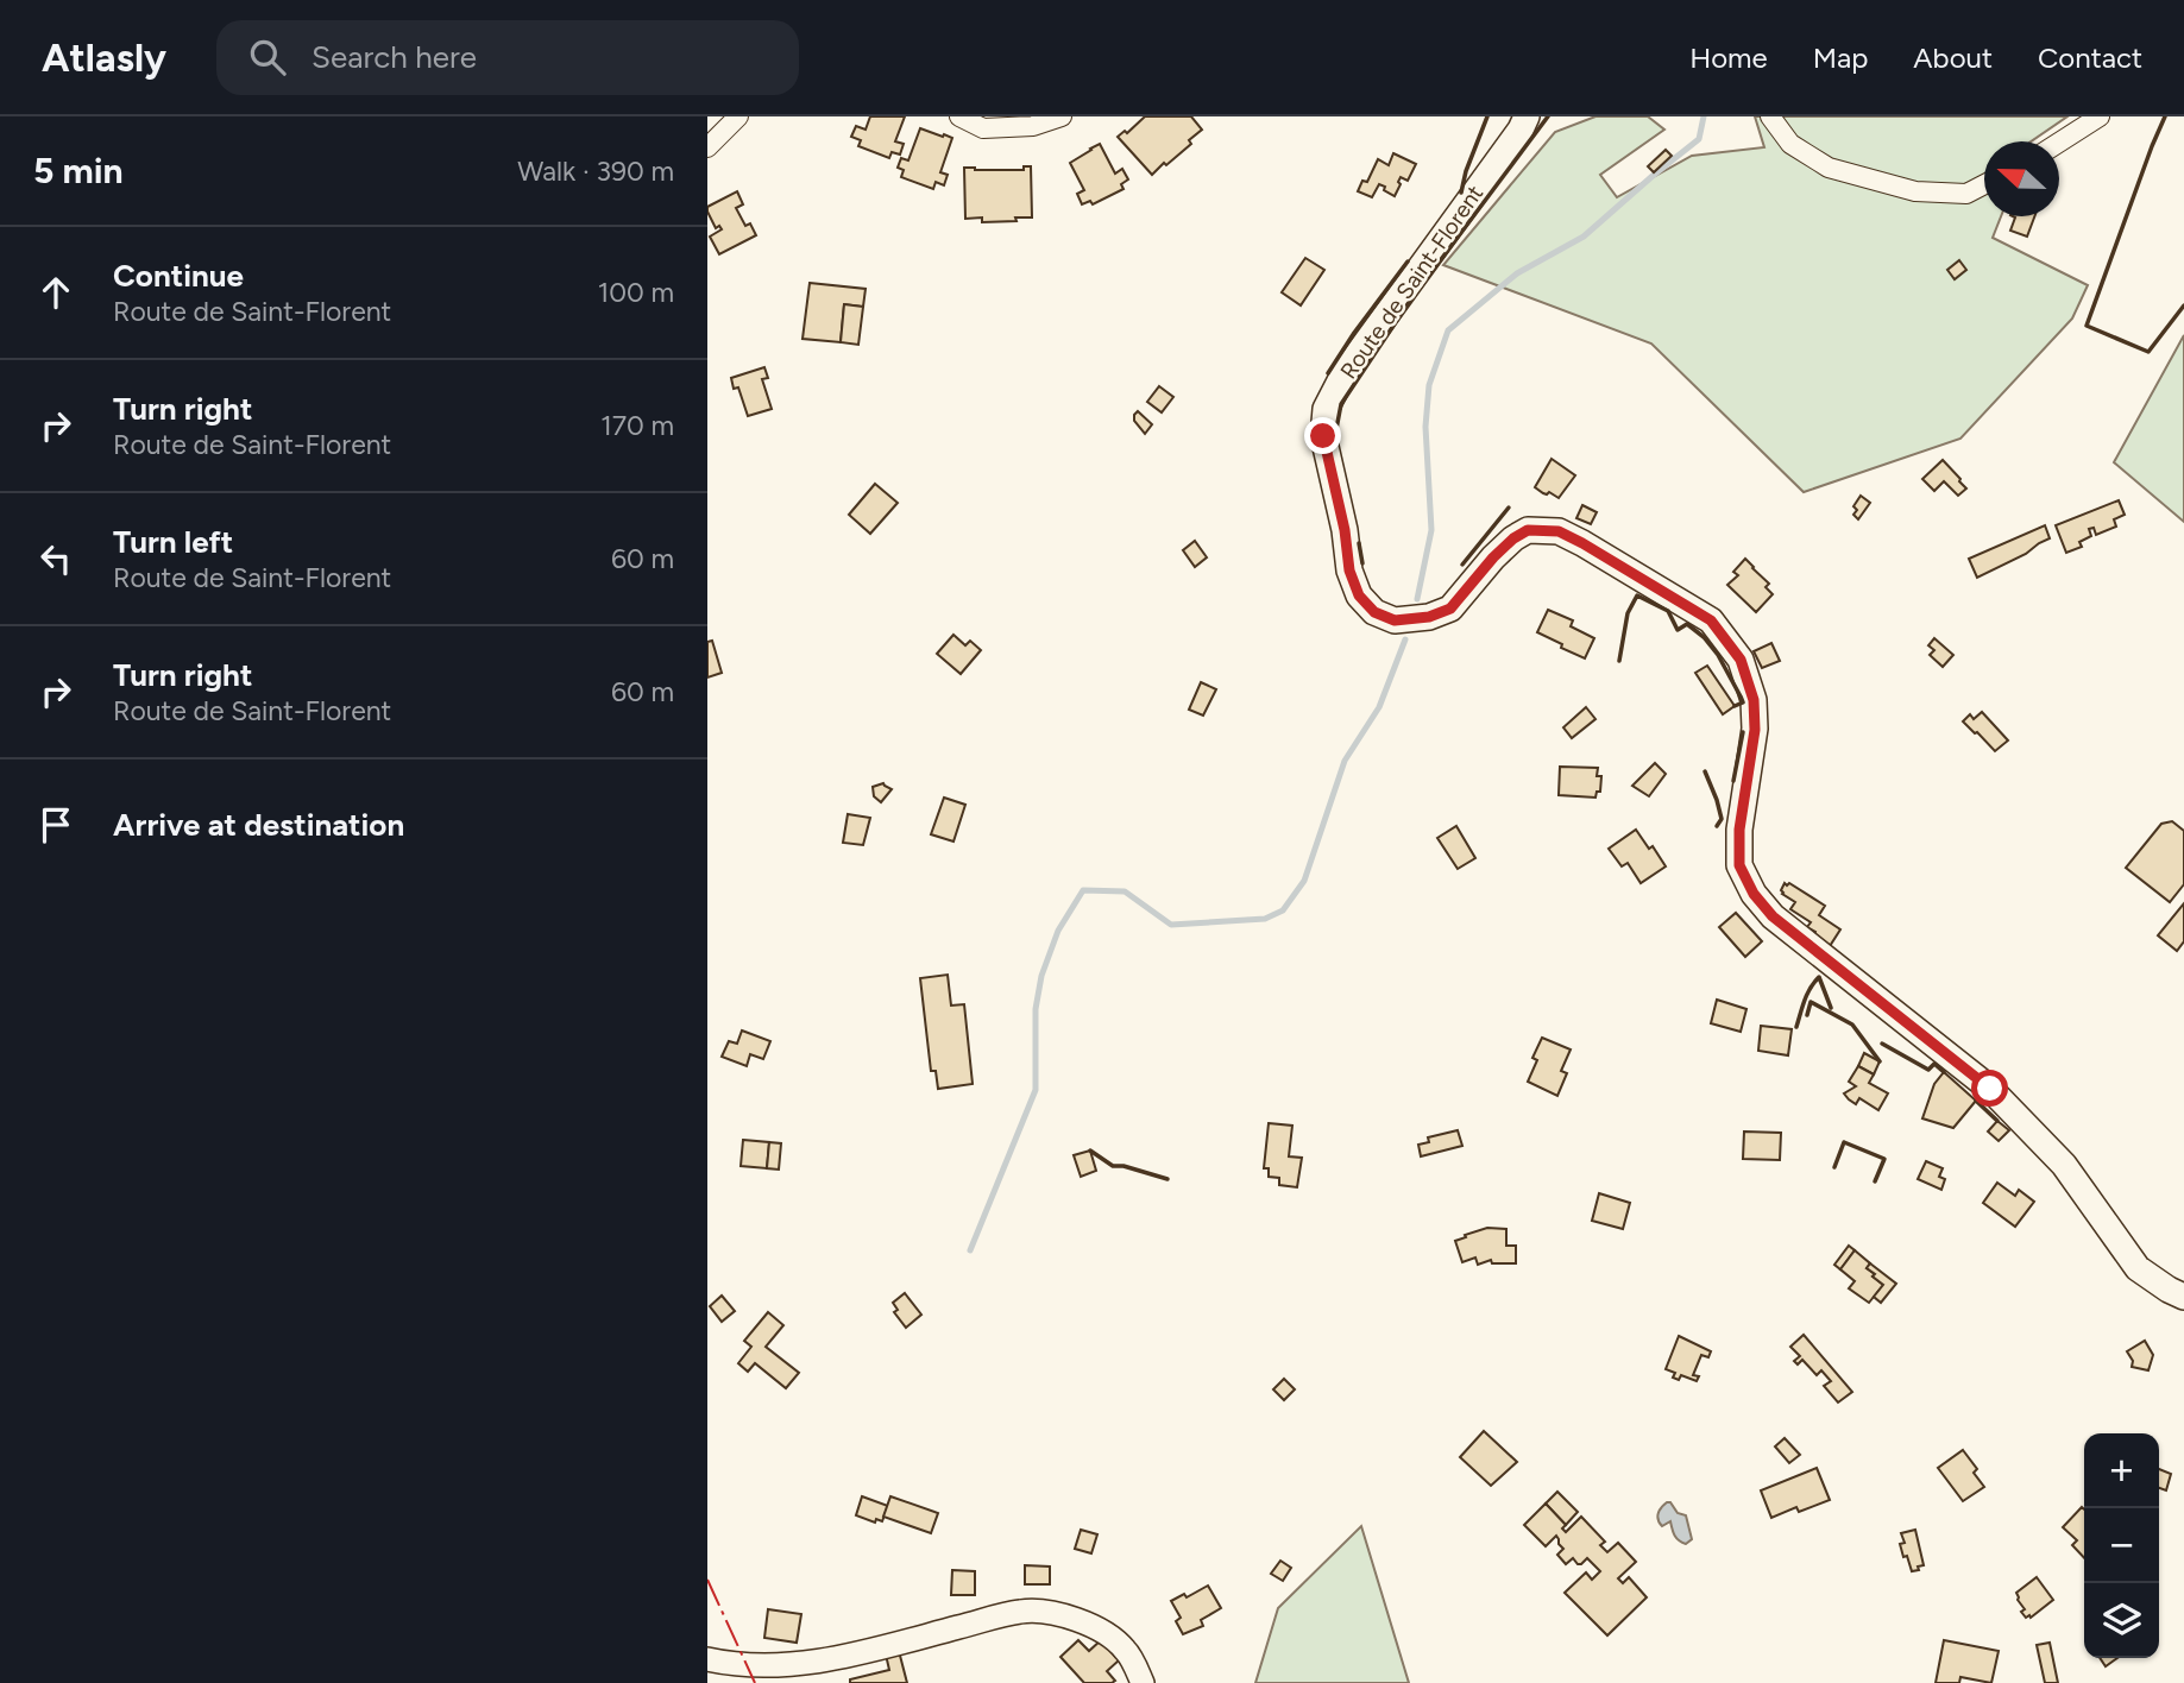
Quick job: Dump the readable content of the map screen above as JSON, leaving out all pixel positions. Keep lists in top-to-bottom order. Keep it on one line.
{"streets":{"main road":["Route de Saint-Florent"]},"north":"left","page":{"header":"Atlasly","search":"Search here","nav":["Home","Map","About","Contact"],"heading":["5 min","Walk · 390 m"],"list":[["Continue","Route de Saint-Florent","100 m"],["Turn right","Route de Saint-Florent","170 m"],["Turn left","Route de Saint-Florent","60 m"],["Turn right","Route de Saint-Florent","60 m"],"Arrive at destination"],"map_buttons":["+","−"]}}
